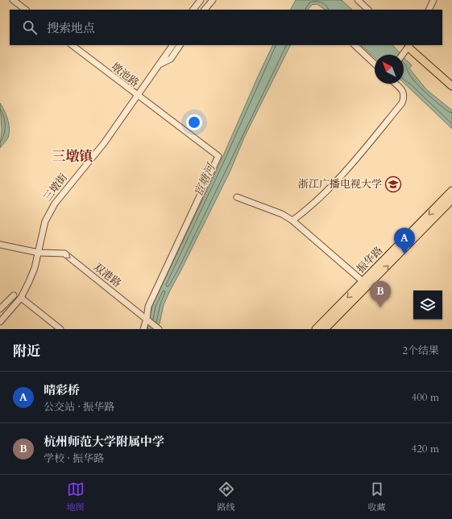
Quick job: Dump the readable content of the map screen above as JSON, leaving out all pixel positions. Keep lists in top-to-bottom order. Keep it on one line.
{"streets":{"main road":["振华路"],"street":["墩池路","三墩街","双港路"]},"crossings":[["墩池路","三墩街"],["墩池路","双港路"],["三墩街","双港路"]],"one_way":["双港路"],"districts":["三墩镇"],"water":["宦塘河"],"places":{"school or university":["浙江广播电视大学"]},"north":"top left","page":{"search":"搜索地点","pins":["A","B"],"heading":["附近","2个结果"],"list":[{"mark":"A","name":"晴彩桥","note":"公交站 · 振华路","value":"400 m"},{"mark":"B","name":"杭州师范大学附属中学","note":"学校 · 振华路","value":"420 m"}],"nav":["地图","路线","收藏"]}}
